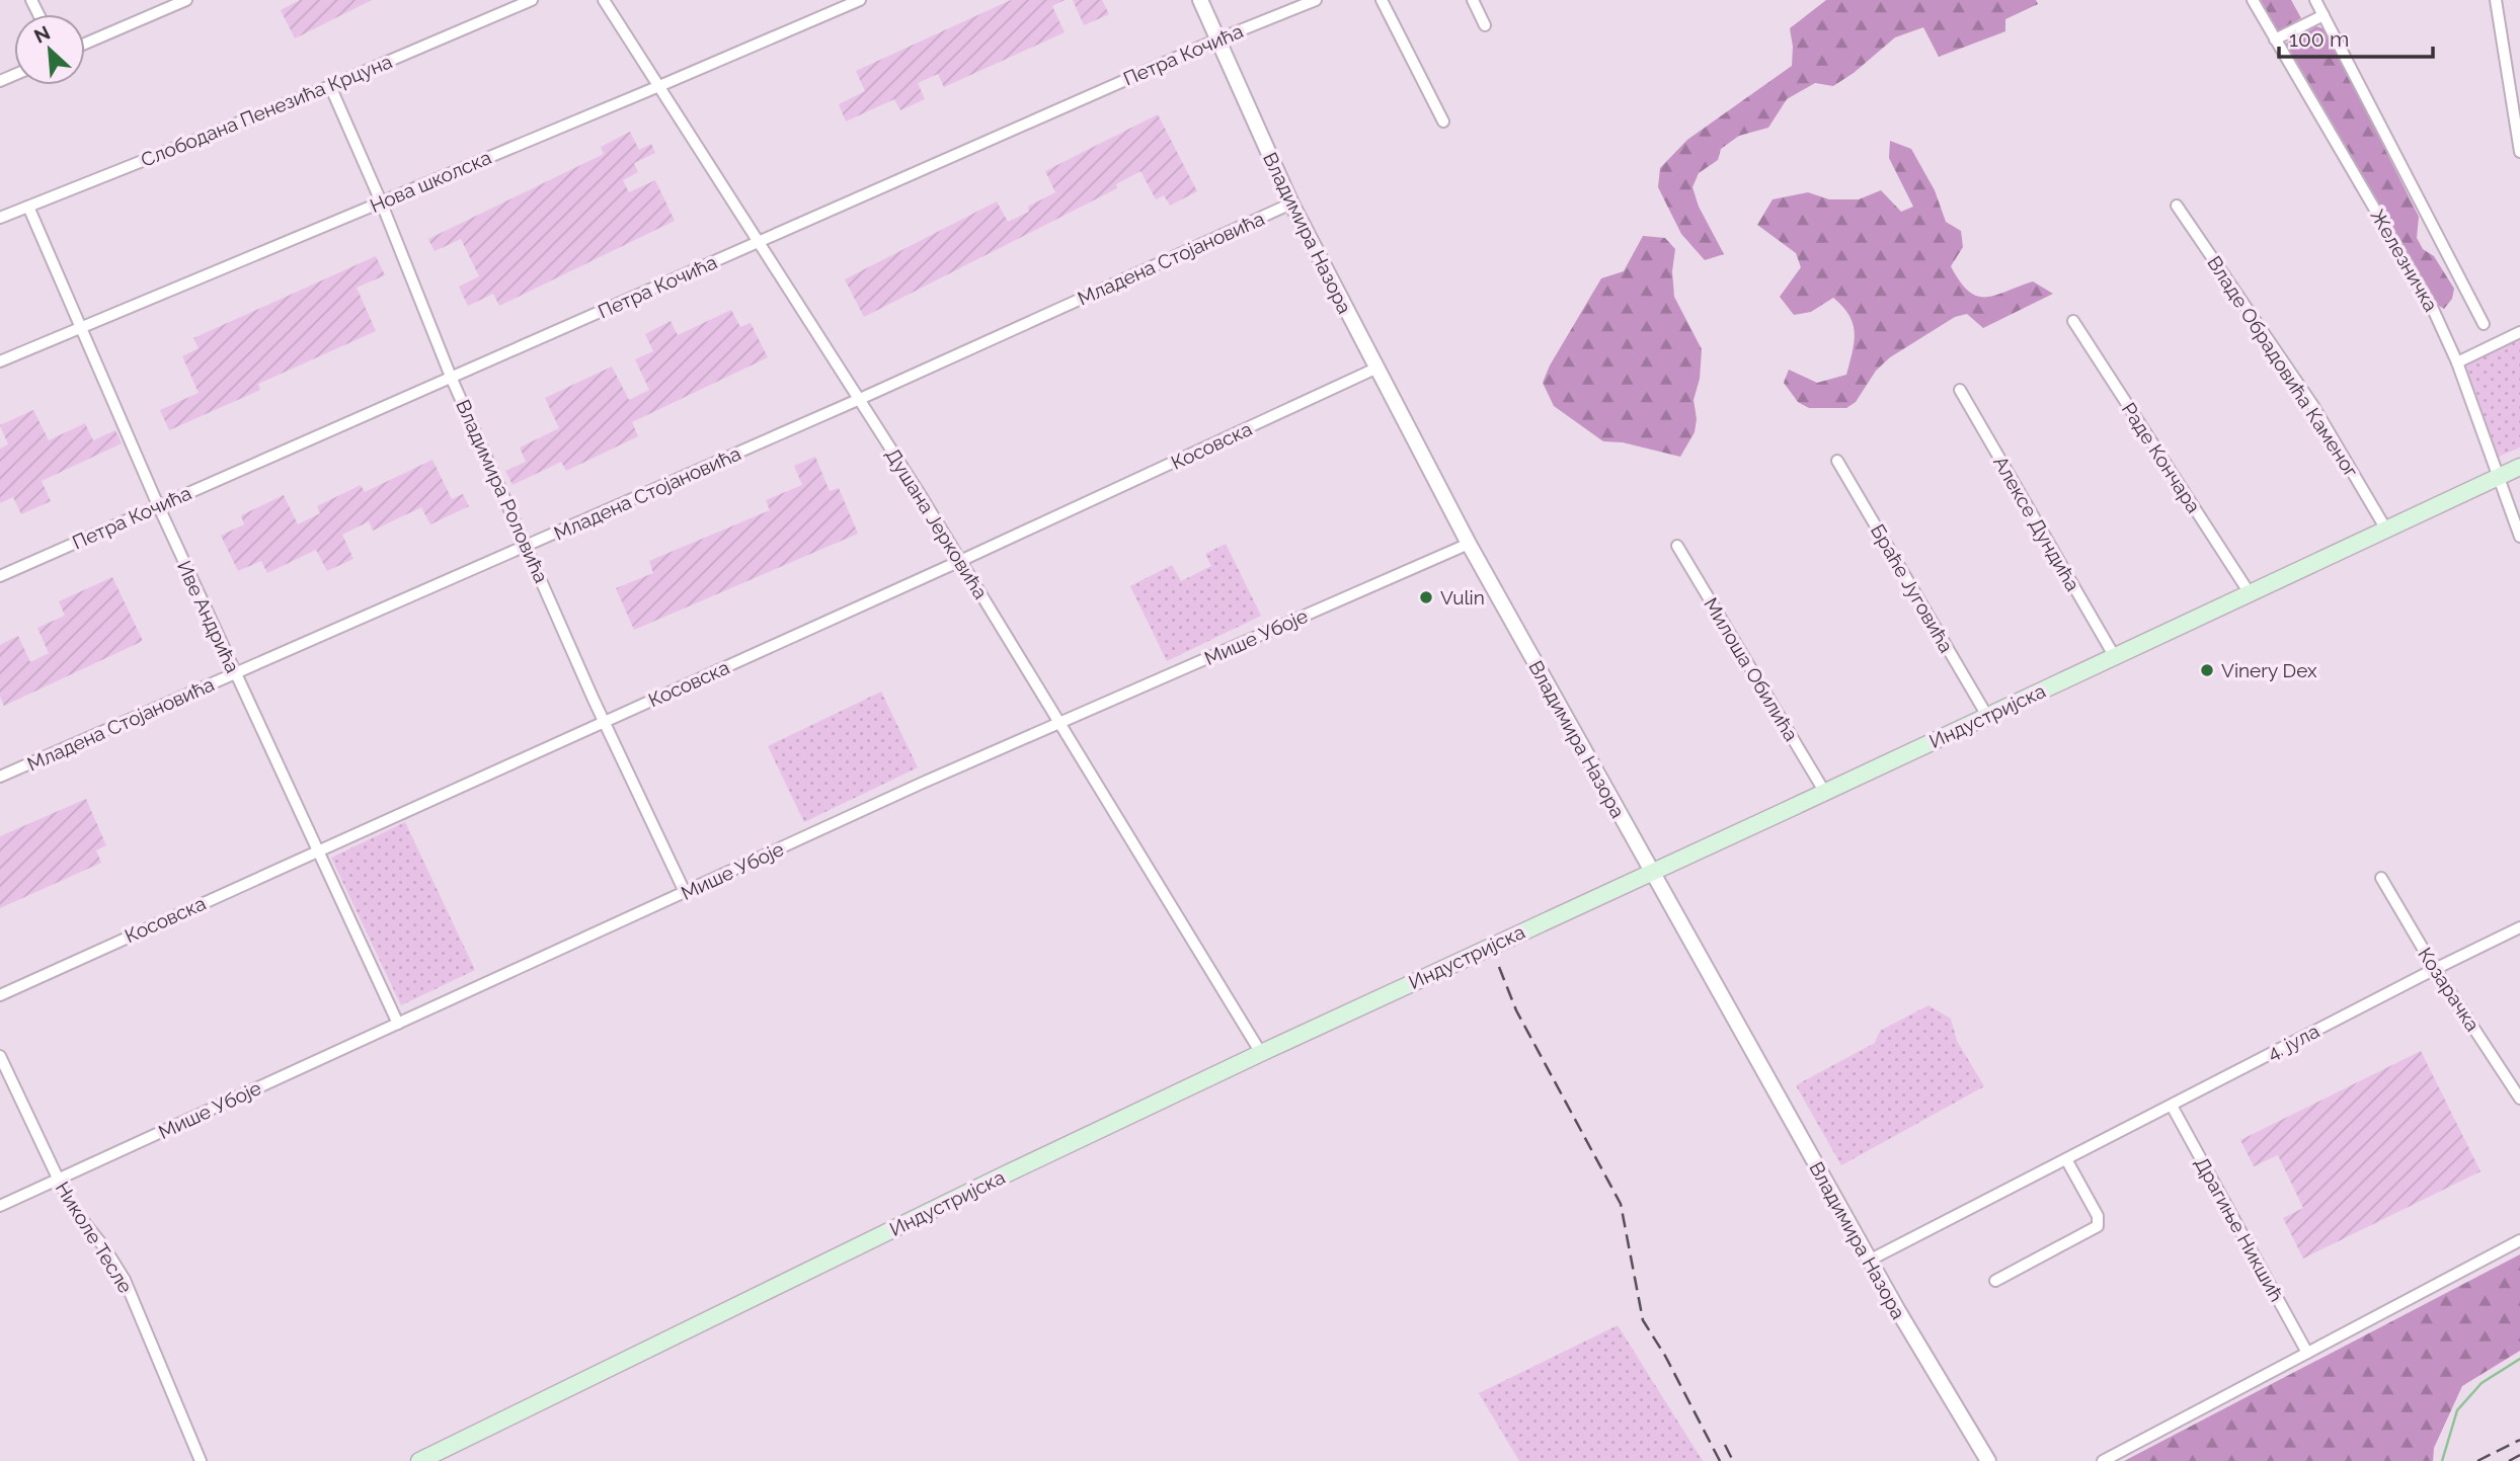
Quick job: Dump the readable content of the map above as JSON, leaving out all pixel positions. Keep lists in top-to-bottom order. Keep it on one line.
{"streets":{"main road":["Индустријска"],"street":["Петра Кочића","Слободана Пенезића Крцуна","Нова школска","Владимира Назора","Младена Стојановића","Железничка","Владе Обрадовића Каменог","Косовска","Раде Кончара","Владимира Роловића","Душана Јерковића","Алексе Дундића","Браће Југовића","Иве Андрића","Мише Убоје","Милоша Обилића","Козарачка","4. јула","Драгиње Никшић","Николе Тесле"]},"crossings":[["Петра Кочића","Владимира Назора"],["Петра Кочића","Владимира Роловића"],["Петра Кочића","Душана Јерковића"],["Петра Кочића","Иве Андрића"],["Слободана Пенезића Крцуна","Владимира Роловића"],["Слободана Пенезића Крцуна","Иве Андрића"],["Нова школска","Владимира Роловића"],["Нова школска","Душана Јерковића"],["Нова школска","Иве Андрића"],["Владимира Назора","Младена Стојановића"],["Владимира Назора","Косовска"],["Владимира Назора","Мише Убоје"],["Владимира Назора","Индустријска"],["Владимира Назора","4. јула"],["Младена Стојановића","Владимира Роловића"],["Младена Стојановића","Душана Јерковића"],["Младена Стојановића","Иве Андрића"],["Железничка","Индустријска"],["Владе Обрадовића Каменог","Индустријска"],["Косовска","Владимира Роловића"],["Косовска","Душана Јерковића"],["Косовска","Иве Андрића"],["Раде Кончара","Индустријска"],["Владимира Роловића","Мише Убоје"],["Душана Јерковића","Мише Убоје"],["Душана Јерковића","Индустријска"],["Алексе Дундића","Индустријска"],["Браће Југовића","Индустријска"],["Иве Андрића","Мише Убоје"],["Мише Убоје","Николе Тесле"],["Милоша Обилића","Индустријска"],["Козарачка","4. јула"],["4. јула","Драгиње Никшић"]],"places":["Vulin","Vinery Dex"],"scale_bar":"100 m","north":"top left"}
